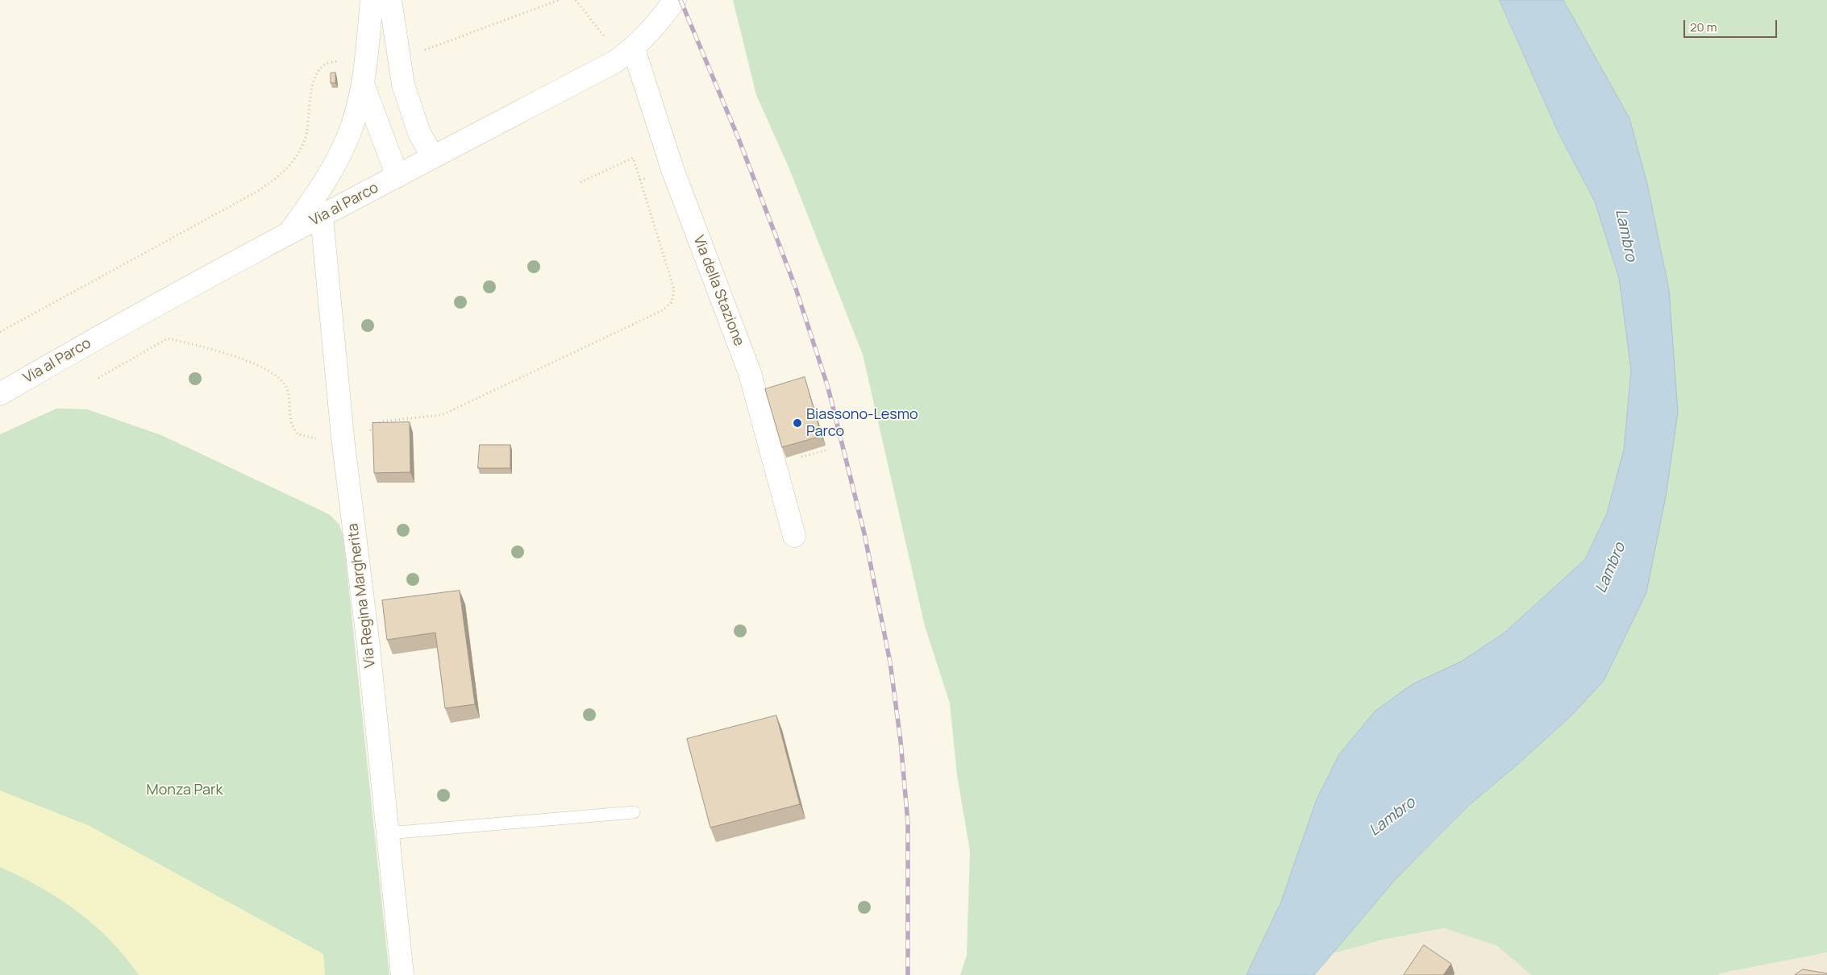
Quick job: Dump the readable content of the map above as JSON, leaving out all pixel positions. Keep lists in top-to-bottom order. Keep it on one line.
{"streets":{"street":["Via al Parco","Via della Stazione","Via Regina Margherita"]},"crossings":[["Via al Parco","Via della Stazione"],["Via al Parco","Via Regina Margherita"]],"water":["Lambro"],"parks":["Monza Park"],"places":["Biassono-Lesmo Parco"],"scale_bar":"20 m"}
